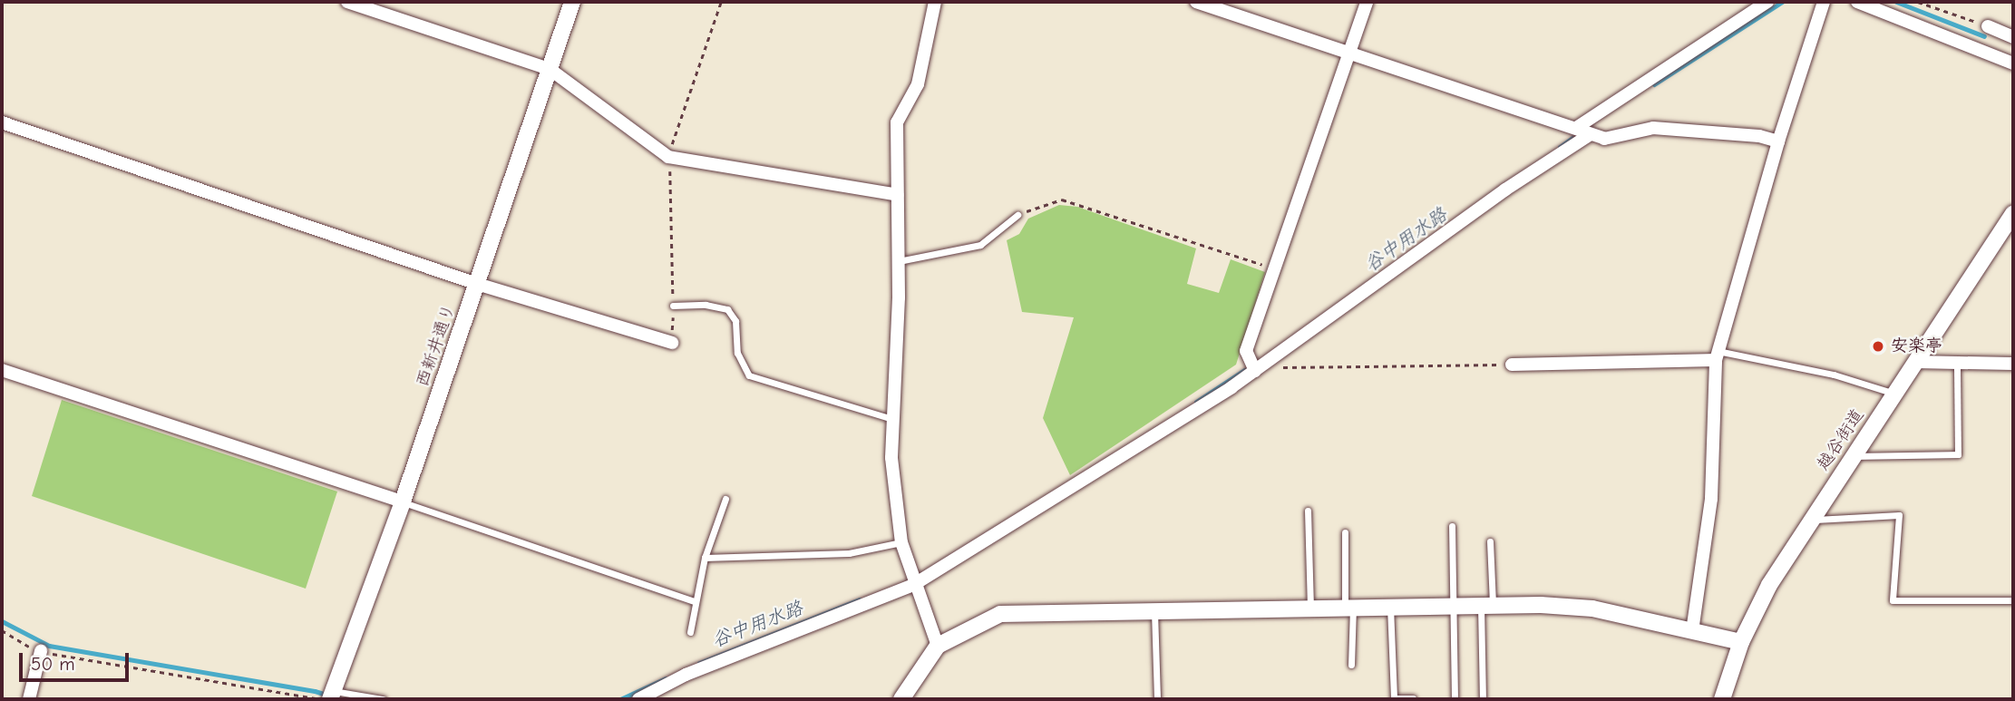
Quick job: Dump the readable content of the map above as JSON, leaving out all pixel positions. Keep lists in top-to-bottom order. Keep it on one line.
{"streets":{"street":["西新井通り","越谷街道"]},"water":["谷中用水路"],"places":["安楽亭"],"scale_bar":"50 m"}
